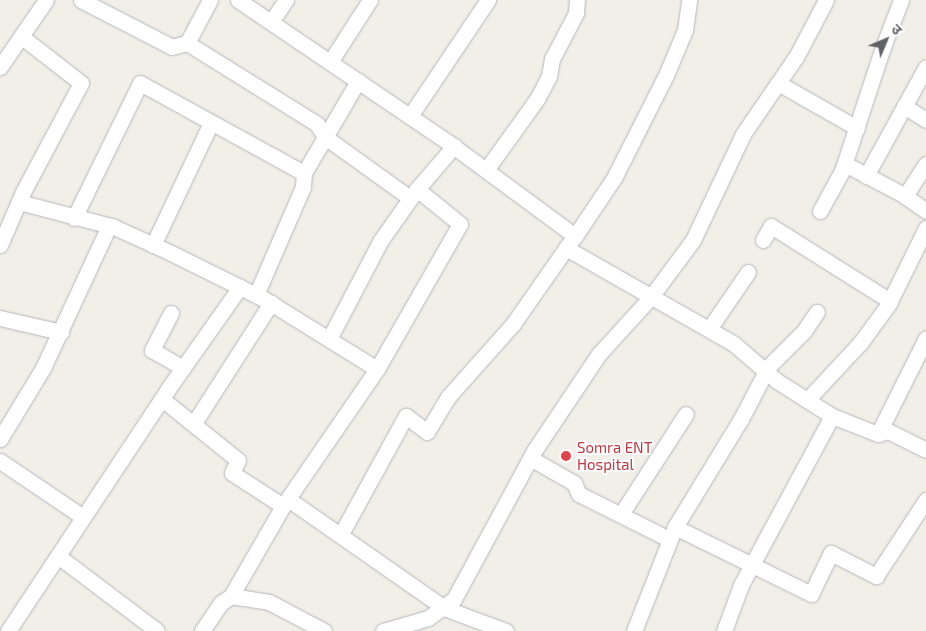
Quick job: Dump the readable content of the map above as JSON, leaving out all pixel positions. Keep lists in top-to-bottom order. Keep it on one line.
{"places":["Somra ENT Hospital"],"north":"top right"}
